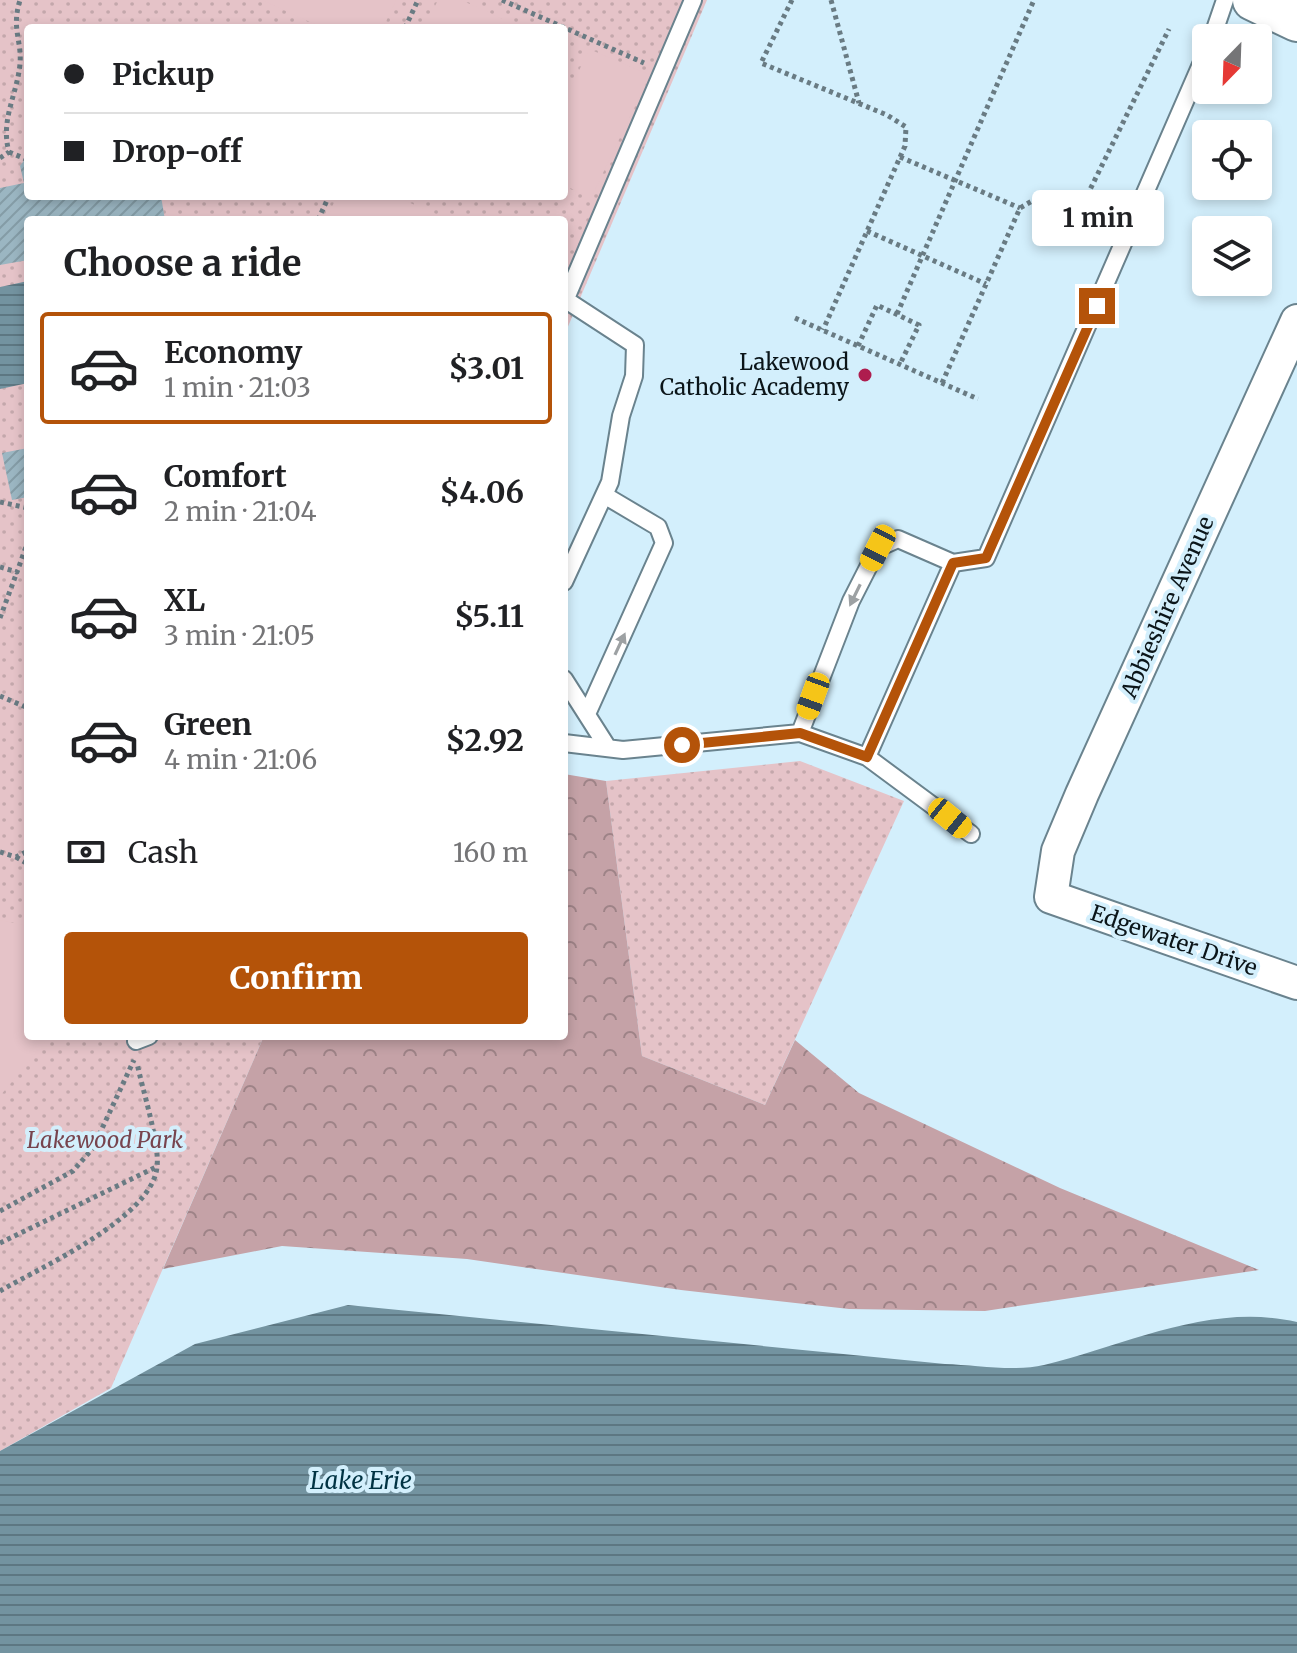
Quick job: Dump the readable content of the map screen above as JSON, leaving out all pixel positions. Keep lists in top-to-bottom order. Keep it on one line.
{"streets":{"street":["Abbieshire Avenue","Edgewater Drive"]},"crossings":[["Abbieshire Avenue","Edgewater Drive"]],"water":["Lake Erie"],"parks":["Lakewood Park"],"places":["Lakewood Catholic Academy"],"north":"bottom left","page":{"banner":["Pickup","Drop-off"],"bubble":"1 min","heading":"Choose a ride","list":[{"name":"Economy","note":"1 min · 21:03","value":"$3.01"},{"name":"Comfort","note":"2 min · 21:04","value":"$4.06"},{"name":"XL","note":"3 min · 21:05","value":"$5.11"},{"name":"Green","note":"4 min · 21:06","value":"$2.92"}],"pay":["Cash","160 m"],"buttons":"Confirm"}}
